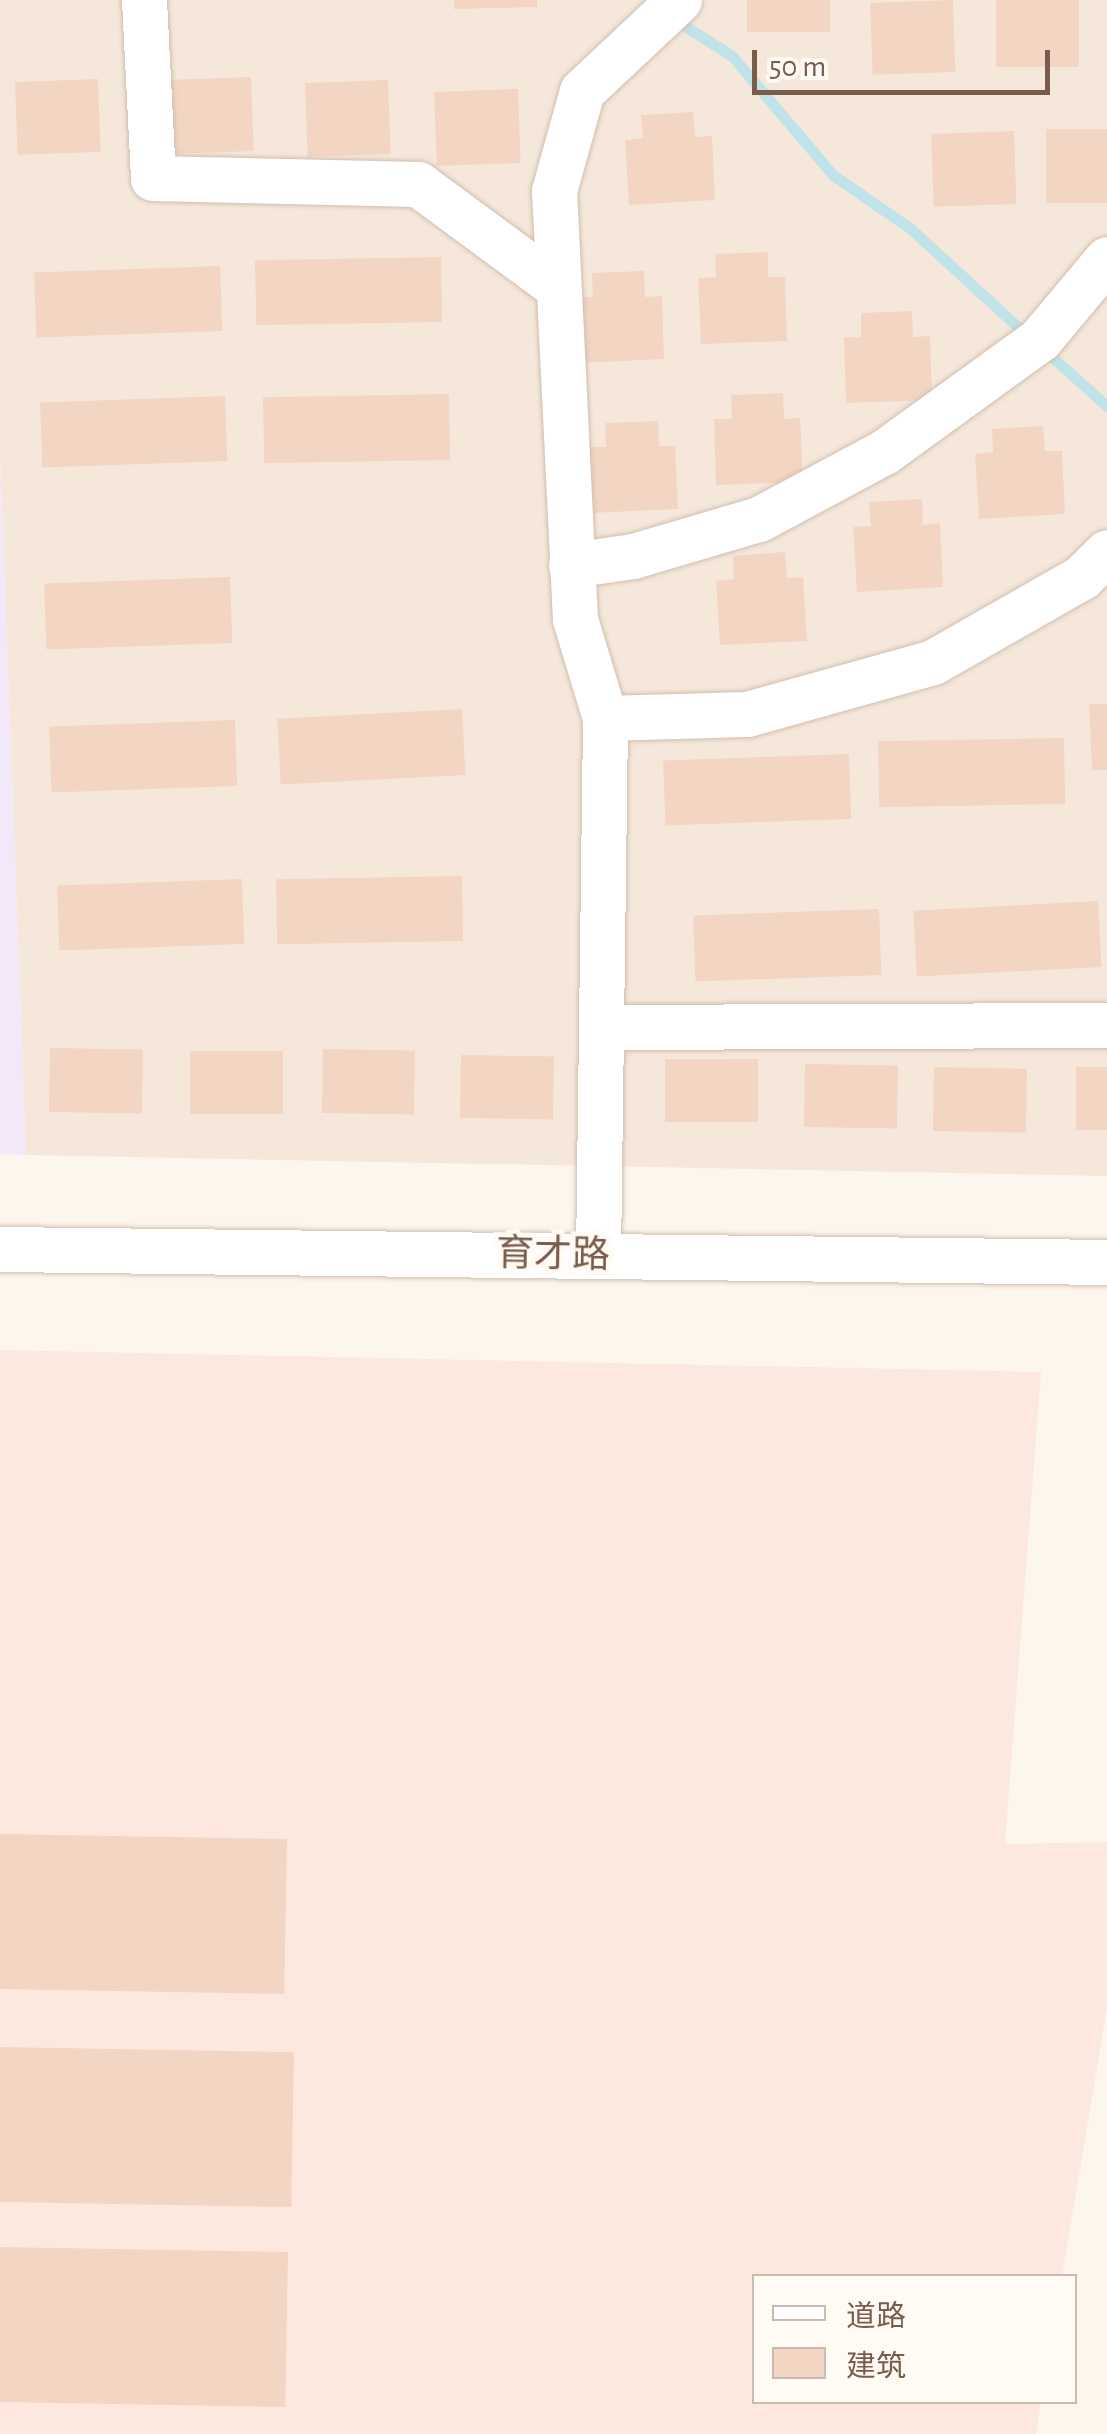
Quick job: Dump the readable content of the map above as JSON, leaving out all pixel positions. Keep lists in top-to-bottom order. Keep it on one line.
{"streets":{"street":["育才路"]},"legend":["道路","建筑"],"scale_bar":"50 m"}
